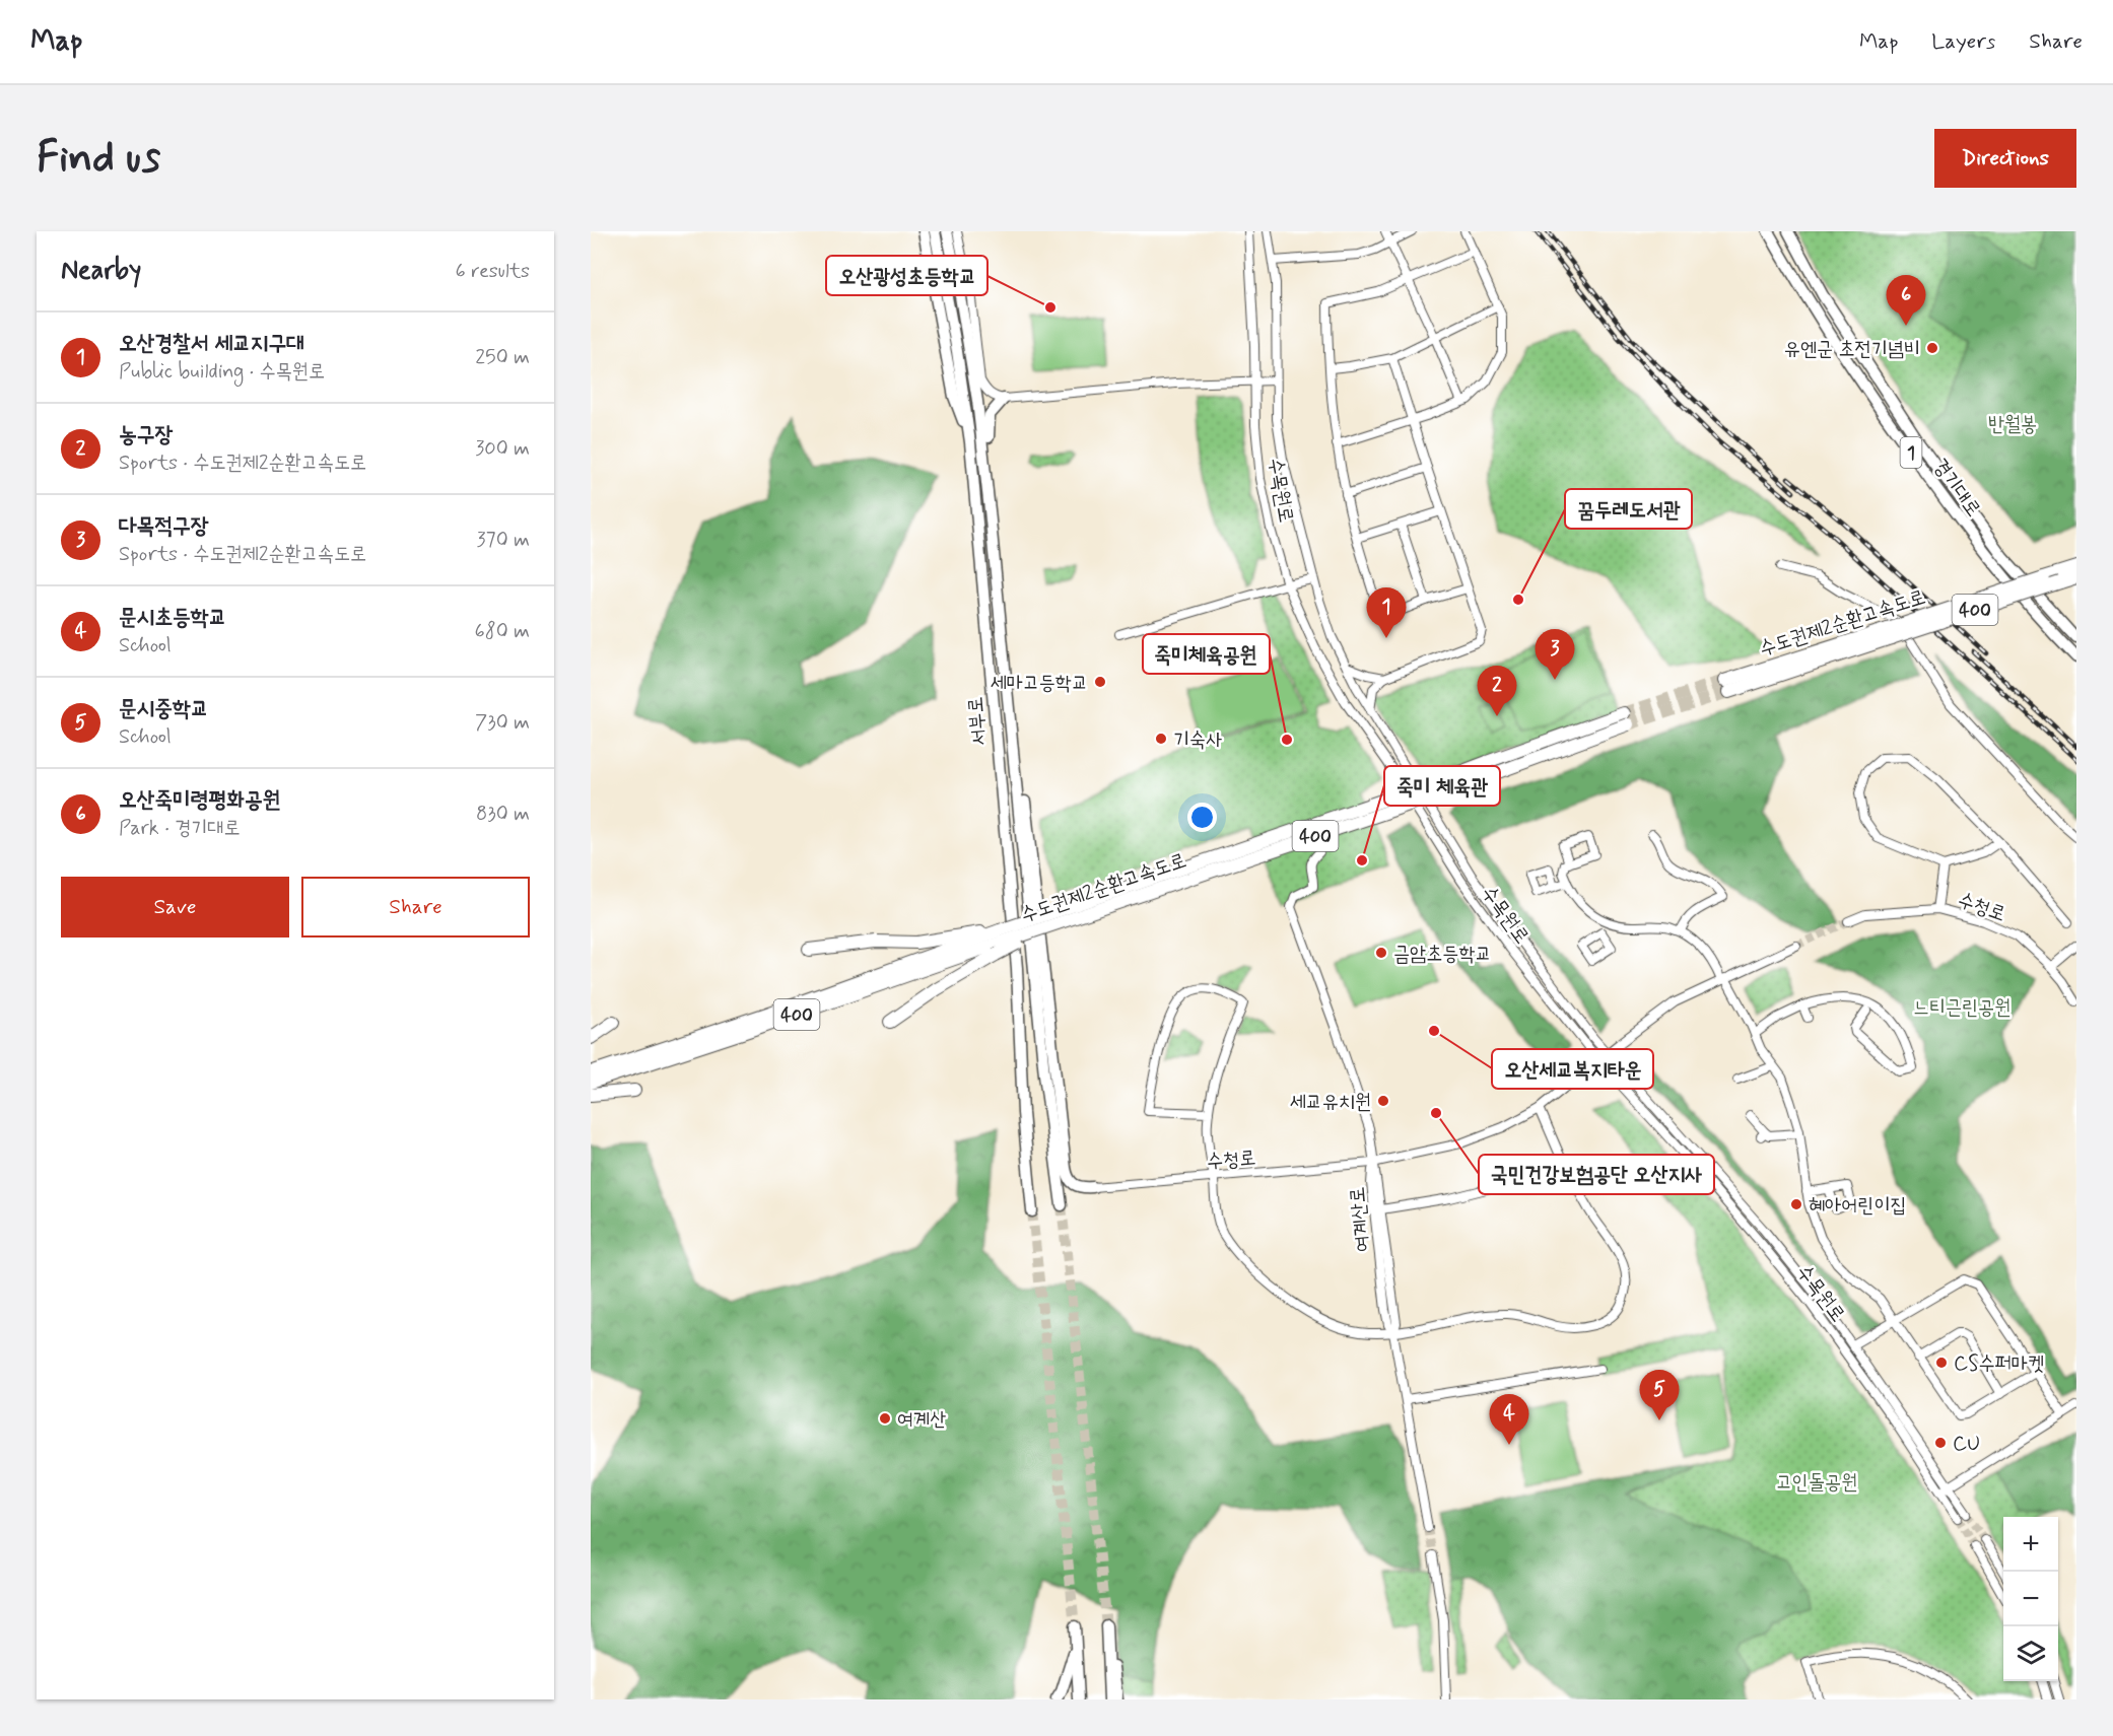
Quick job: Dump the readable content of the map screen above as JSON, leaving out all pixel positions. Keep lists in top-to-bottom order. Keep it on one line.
{"streets":{"highway":["400","수도권제2순환고속도로"],"main road":["1","경기대로","서부로"],"street":["수목원로","수청로","여계산로"]},"crossings":[["수목원로","수청로"],["수청로","여계산로"]],"parks":["반월봉","느티근린공원","고인돌공원"],"places":["오산광성초등학교","유엔군 초전기념비","꿈두레도서관","세마고등학교","기숙사","죽미체육공원","죽미 체육관","금암초등학교","오산세교복지타운","세교유치원","국민건강보험공단 오산지사","혜아어린이집","CS수퍼마켓","여계산","CU"],"page":{"header":"Map","nav":["Map","Layers","Share"],"buttons":["Directions",["Save","Share"]],"title":"Find us","heading":["Nearby","6 results"],"pins":["6","1","3","2","5","4"],"list":[{"mark":"1","name":"오산경찰서 세교지구대","note":"Public building · 수목원로","value":"250 m"},{"mark":"2","name":"농구장","note":"Sports · 수도권제2순환고속도로","value":"300 m"},{"mark":"3","name":"다목적구장","note":"Sports · 수도권제2순환고속도로","value":"370 m"},{"mark":"4","name":"문시초등학교","note":"School","value":"680 m"},{"mark":"5","name":"문시중학교","note":"School","value":"730 m"},{"mark":"6","name":"오산죽미령평화공원","note":"Park · 경기대로","value":"830 m"}],"map_buttons":["+","−"]}}
